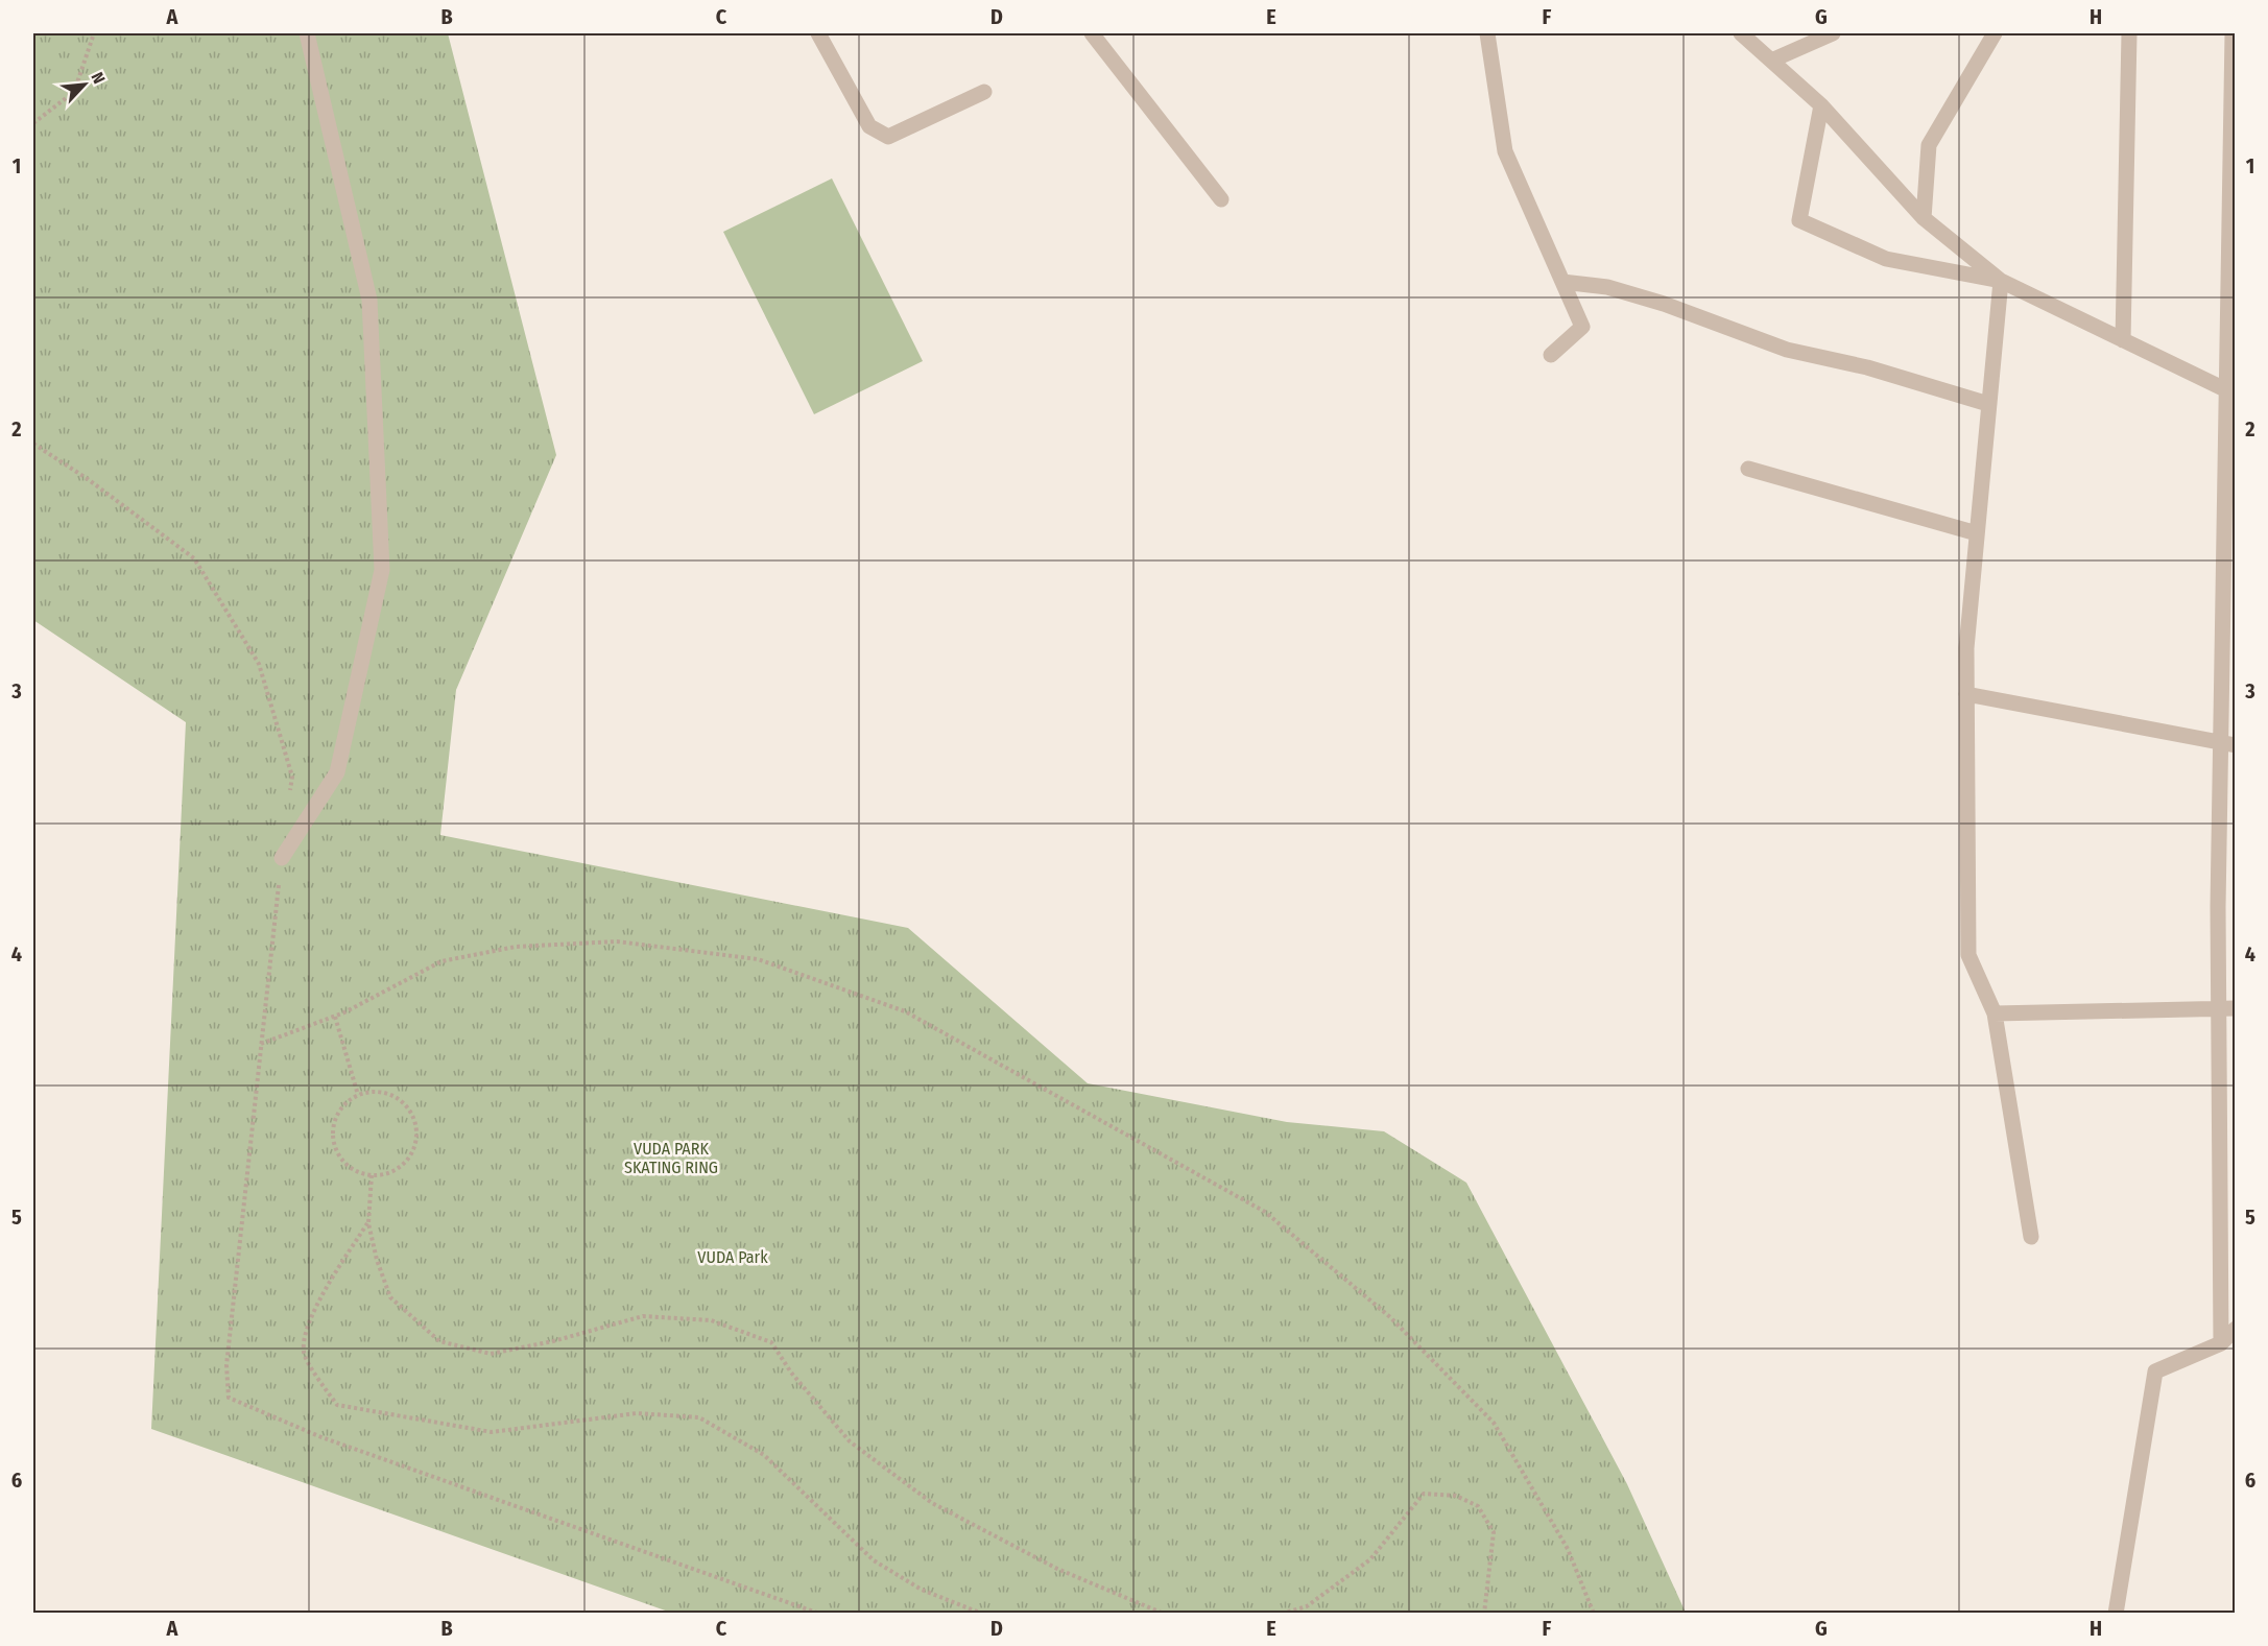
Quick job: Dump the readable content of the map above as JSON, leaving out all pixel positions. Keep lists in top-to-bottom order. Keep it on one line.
{"parks":["VUDA PARK SKATING RING","VUDA Park"],"north":"top right","grid":{"columns":["A","B","C","D","E","F","G","H"],"rows":["1","2","3","4","5","6"]}}
